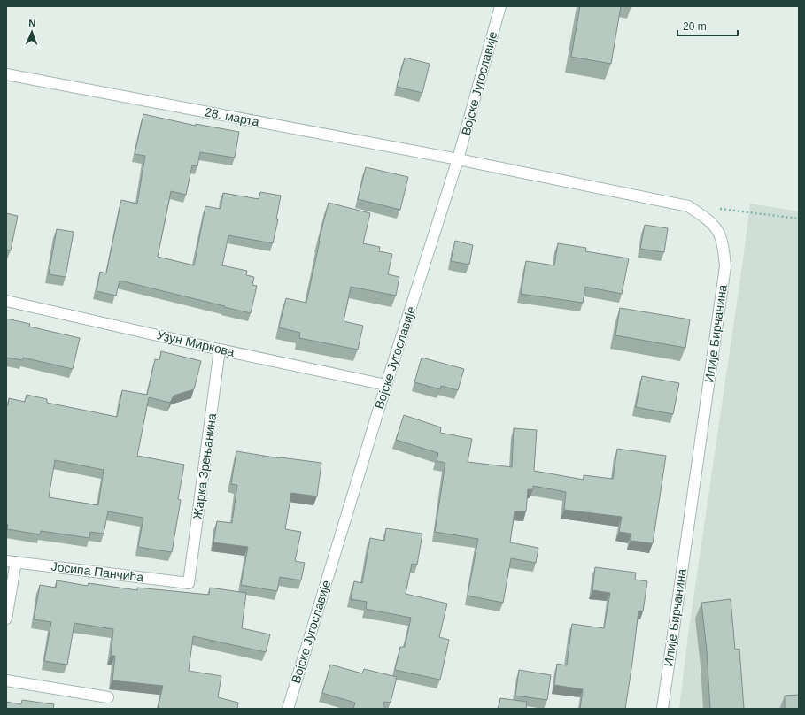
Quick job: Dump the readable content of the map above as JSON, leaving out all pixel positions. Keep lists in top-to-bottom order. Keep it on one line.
{"streets":{"street":["Војске Југославије","28. марта","Илије Бирчанина","Узун Миркова","Жарка Зрењанина","Јосипа Панчића"]},"crossings":[["Војске Југославије","28. марта"],["Војске Југославије","Илије Бирчанина"],["Војске Југославије","Узун Миркова"],["28. марта","Илије Бирчанина"],["Узун Миркова","Жарка Зрењанина"],["Жарка Зрењанина","Јосипа Панчића"]],"scale_bar":"20 m","north":"top"}
